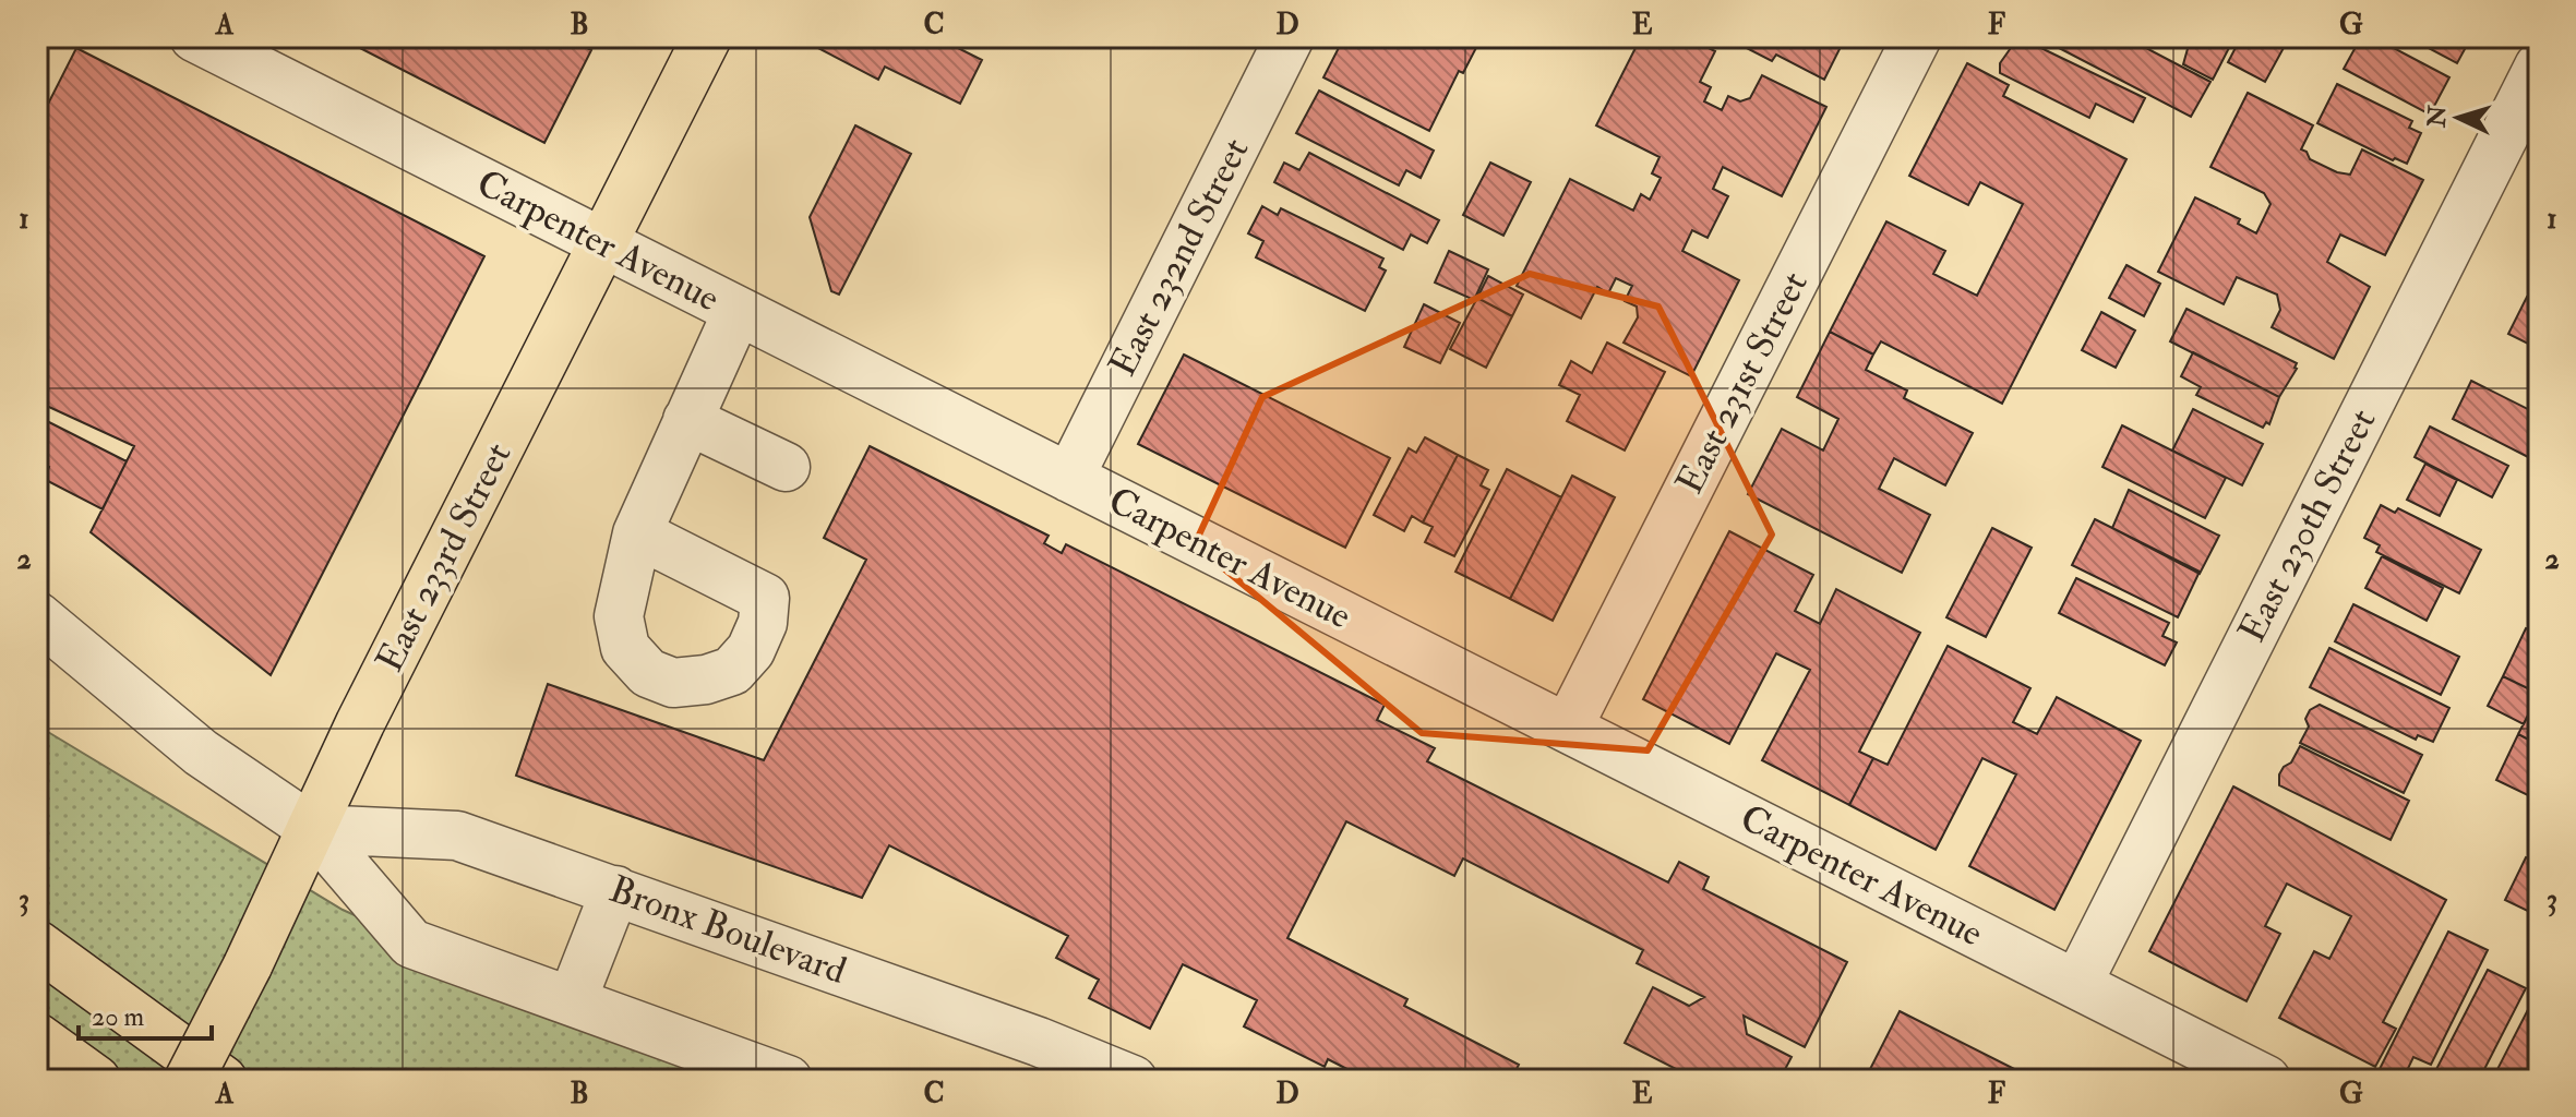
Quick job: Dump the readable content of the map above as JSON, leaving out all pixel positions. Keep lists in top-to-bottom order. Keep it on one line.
{"streets":{"main road":["East 233rd Street"],"street":["Carpenter Avenue","East 232nd Street","East 231st Street","East 230th Street","Bronx Boulevard"]},"crossings":[["Carpenter Avenue","East 232nd Street"],["Carpenter Avenue","East 231st Street"],["Carpenter Avenue","East 230th Street"],["Carpenter Avenue","East 233rd Street"],["East 233rd Street","Bronx Boulevard"]],"scale_bar":"20 m","north":"left","grid":{"columns":["A","B","C","D","E","F","G"],"rows":["1","2","3"]}}
